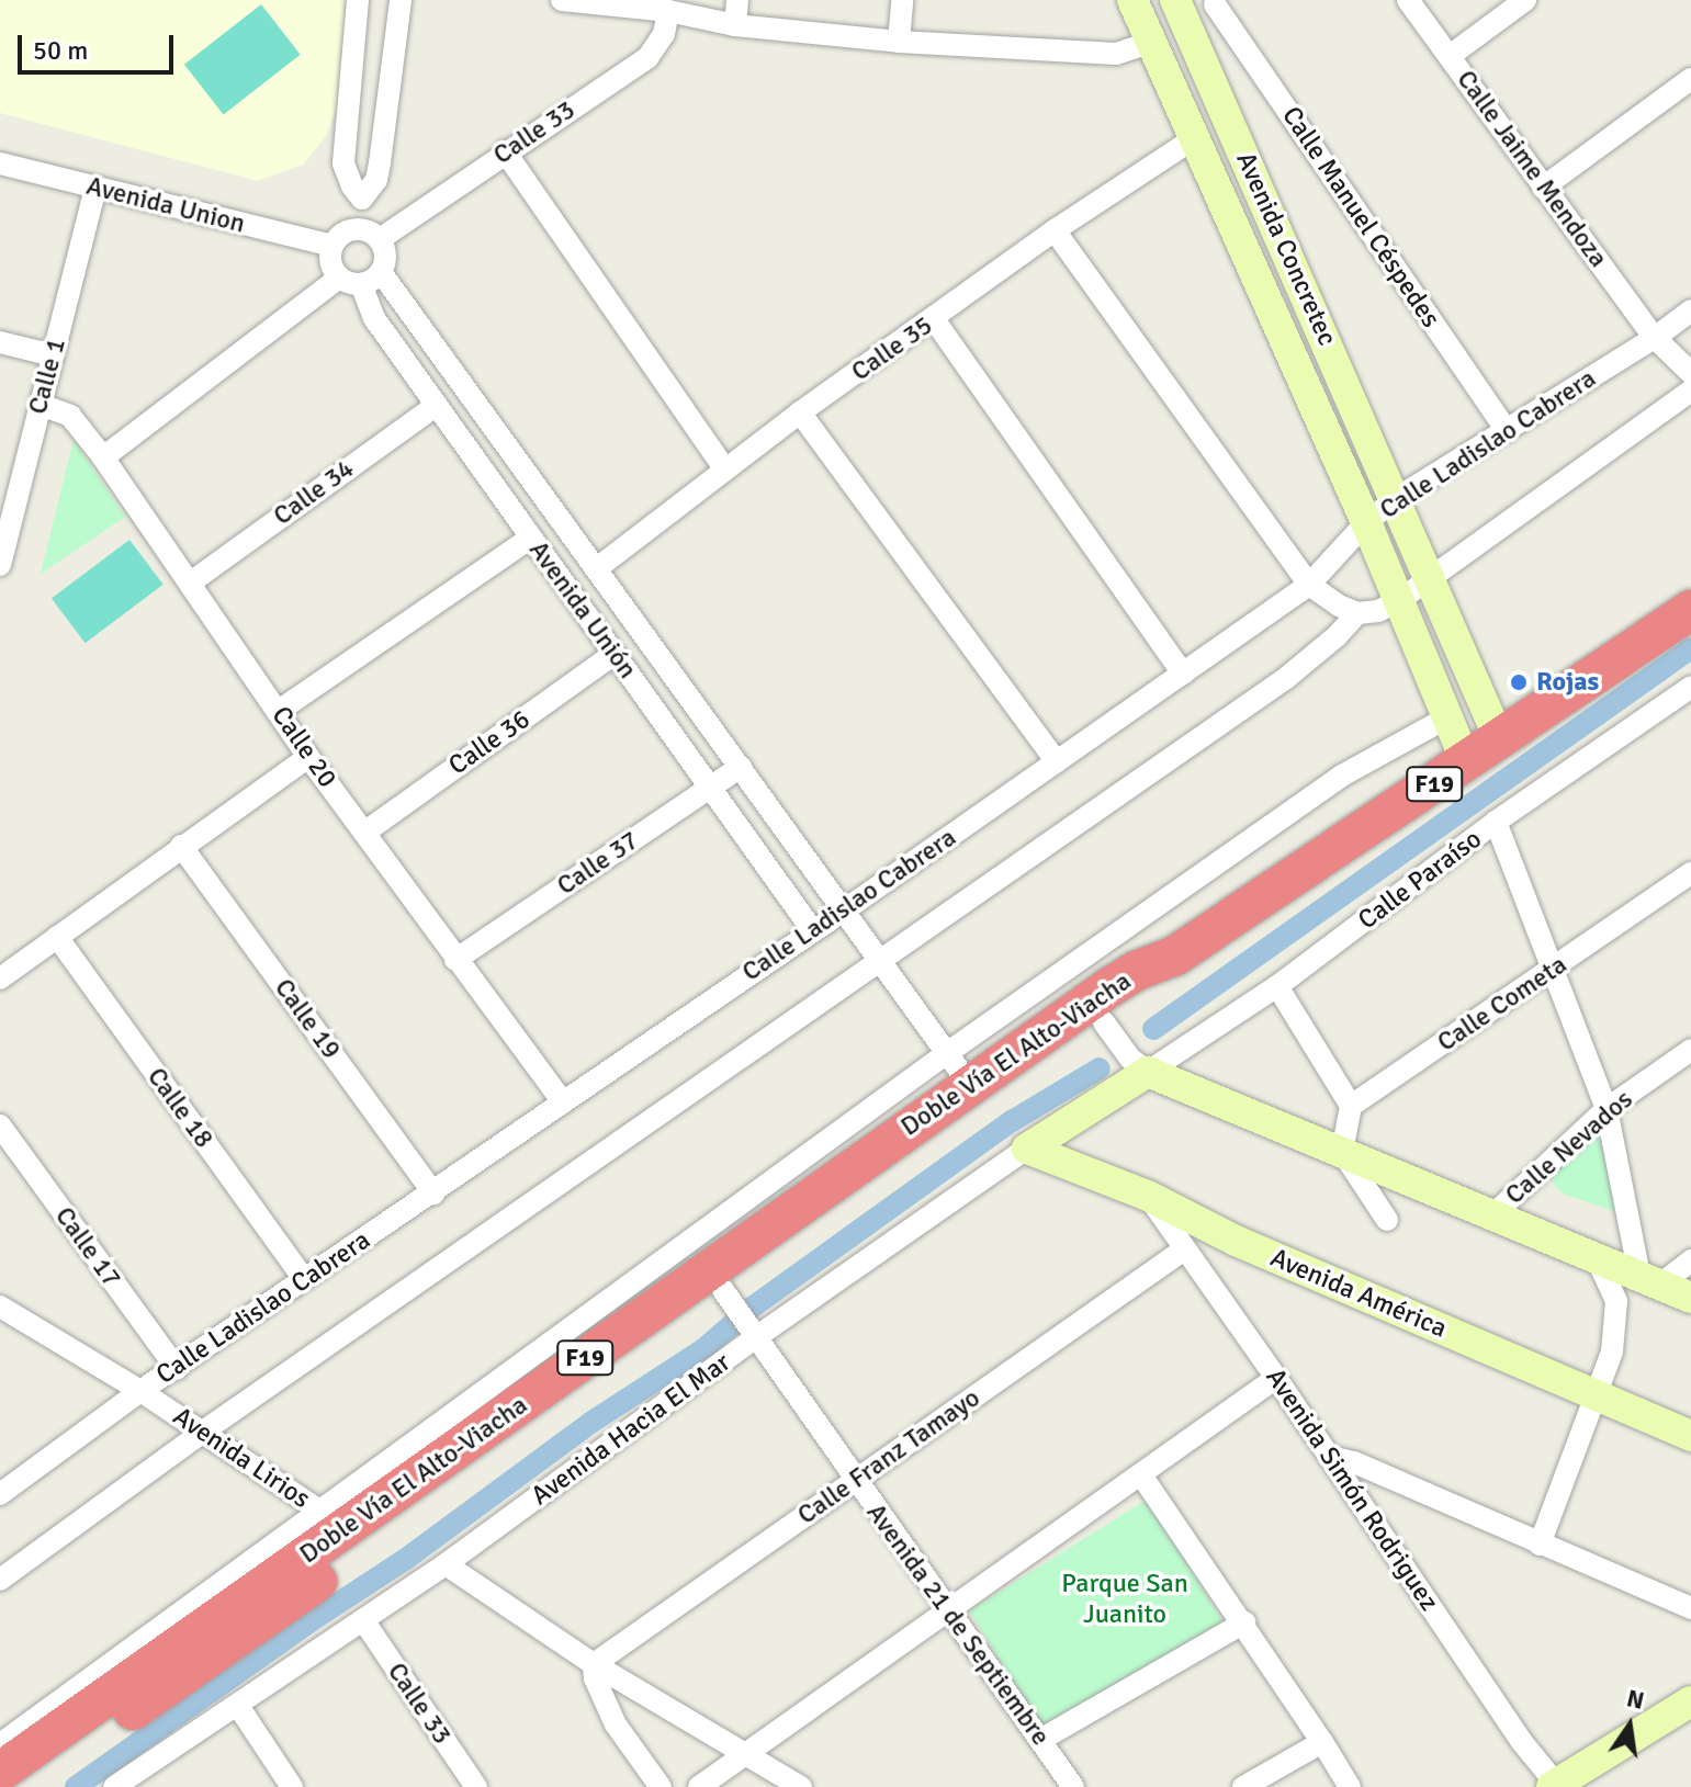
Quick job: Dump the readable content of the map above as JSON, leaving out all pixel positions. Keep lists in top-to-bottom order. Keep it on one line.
{"streets":{"highway":["F19","Doble Vía El Alto-Viacha"],"street":["Calle 33","Calle Jaime Mendoza","Avenida Union","Calle Manuel Céspedes","Avenida Concretec","Calle 35","Calle 1","Calle Ladislao Cabrera","Calle 34","Avenida Unión","Calle 36","Calle 20","Calle 37","Calle Paraíso","Calle Cometa","Calle 19","Calle 18","Calle Nevados","Calle 17","Avenida América","Avenida Hacia El Mar","Calle Franz Tamayo","Avenida Lirios","Avenida Simón Rodriguez","Avenida 21 de Septiembre"]},"crossings":[["Calle 33","Avenida Union"],["Calle 33","Avenida Unión"],["Calle 33","Avenida Hacia El Mar"],["Calle Jaime Mendoza","Calle Ladislao Cabrera"],["Avenida Union","Calle 1"],["Avenida Union","Avenida Unión"],["Calle Manuel Céspedes","Calle Ladislao Cabrera"],["Avenida Concretec","Calle Ladislao Cabrera"],["Avenida Concretec","F19"],["Calle 1","Calle 20"],["Calle Ladislao Cabrera","Avenida Unión"],["Calle Ladislao Cabrera","Calle 20"],["Calle Ladislao Cabrera","Calle 19"],["Calle Ladislao Cabrera","Calle 18"],["Calle Ladislao Cabrera","Calle 17"],["Calle Ladislao Cabrera","Avenida Lirios"],["Calle 34","Avenida Unión"],["Calle 34","Calle 20"],["Avenida Unión","Calle 36"],["Avenida Unión","Calle 37"],["Calle 36","Calle 20"],["Calle 20","Calle 37"],["F19","Doble Vía El Alto-Viacha"],["Calle Paraíso","Avenida Hacia El Mar"],["Doble Vía El Alto-Viacha","Avenida Lirios"],["Doble Vía El Alto-Viacha","Avenida 21 de Septiembre"],["Avenida América","Avenida Hacia El Mar"],["Avenida América","Avenida Simón Rodriguez"],["Avenida Hacia El Mar","Avenida 21 de Septiembre"],["Calle Franz Tamayo","Avenida Simón Rodriguez"],["Calle Franz Tamayo","Avenida 21 de Septiembre"]],"parks":["Parque San Juanito"],"places":["Rojas"],"scale_bar":"50 m","north":"top"}
